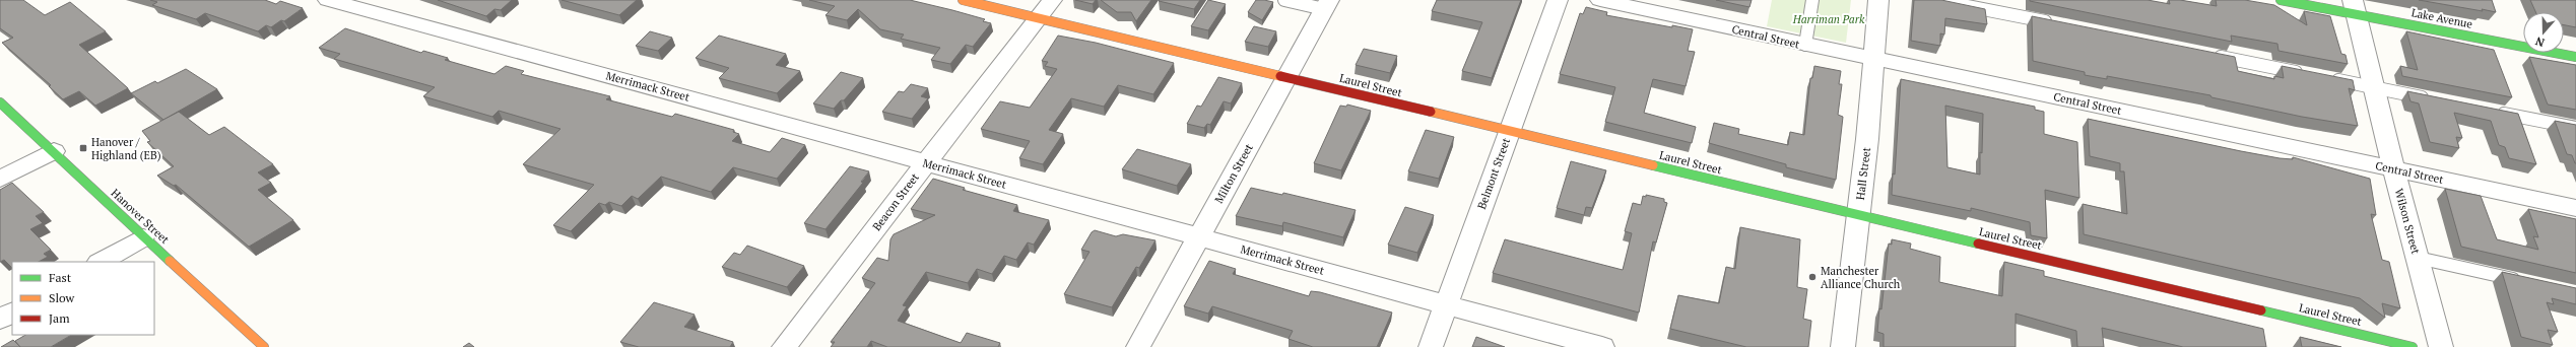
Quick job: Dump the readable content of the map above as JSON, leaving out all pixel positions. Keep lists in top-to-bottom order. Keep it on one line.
{"streets":{"street":["Lake Avenue","Central Street","Laurel Street","Merrimack Street","Milton Street","Belmont Street","Hall Street","Beacon Street","Hanover Street","Wilson Street"]},"crossings":[["Lake Avenue","Wilson Street"],["Central Street","Hall Street"],["Central Street","Wilson Street"],["Laurel Street","Milton Street"],["Laurel Street","Belmont Street"],["Laurel Street","Hall Street"],["Laurel Street","Beacon Street"],["Merrimack Street","Milton Street"],["Merrimack Street","Belmont Street"],["Merrimack Street","Beacon Street"]],"parks":["Harriman Park"],"places":{"transit":["Hanover / Highland (EB)"],"other":["Manchester Alliance Church"]},"legend":["Fast","Slow","Jam"],"north":"bottom"}
